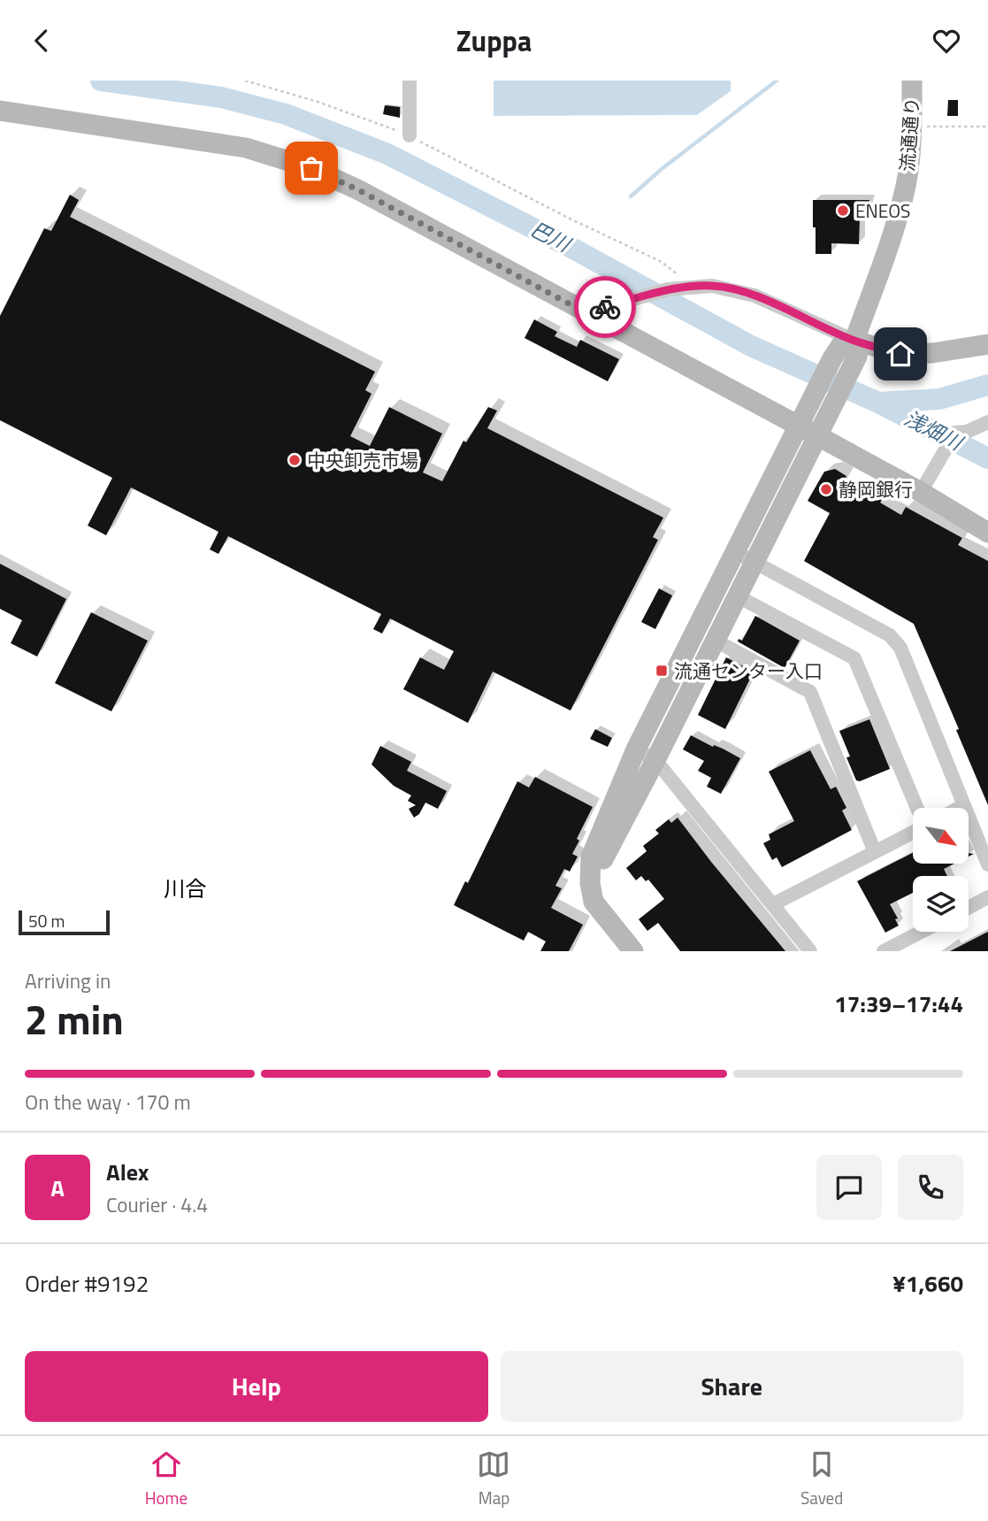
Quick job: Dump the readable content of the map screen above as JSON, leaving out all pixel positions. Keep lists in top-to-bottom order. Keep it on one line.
{"streets":{"street":["流通通り"]},"districts":["川合"],"water":["巴川","浅畑川"],"places":{"other":["ENEOS","中央卸売市場","静岡銀行"],"transit":["流通センター入口"]},"scale_bar":"50 m","north":"bottom right","page":{"header":"Zuppa","scale":"50 m","heading":["2 min","Arriving in","17:39–17:44"],"panel":["Alex","Courier · 4.4","Order #9192","¥1,660"],"bar":"On the way · 170 m","round":"A","buttons":["Help","Share"],"tabs":["Home","Map","Saved"]}}
